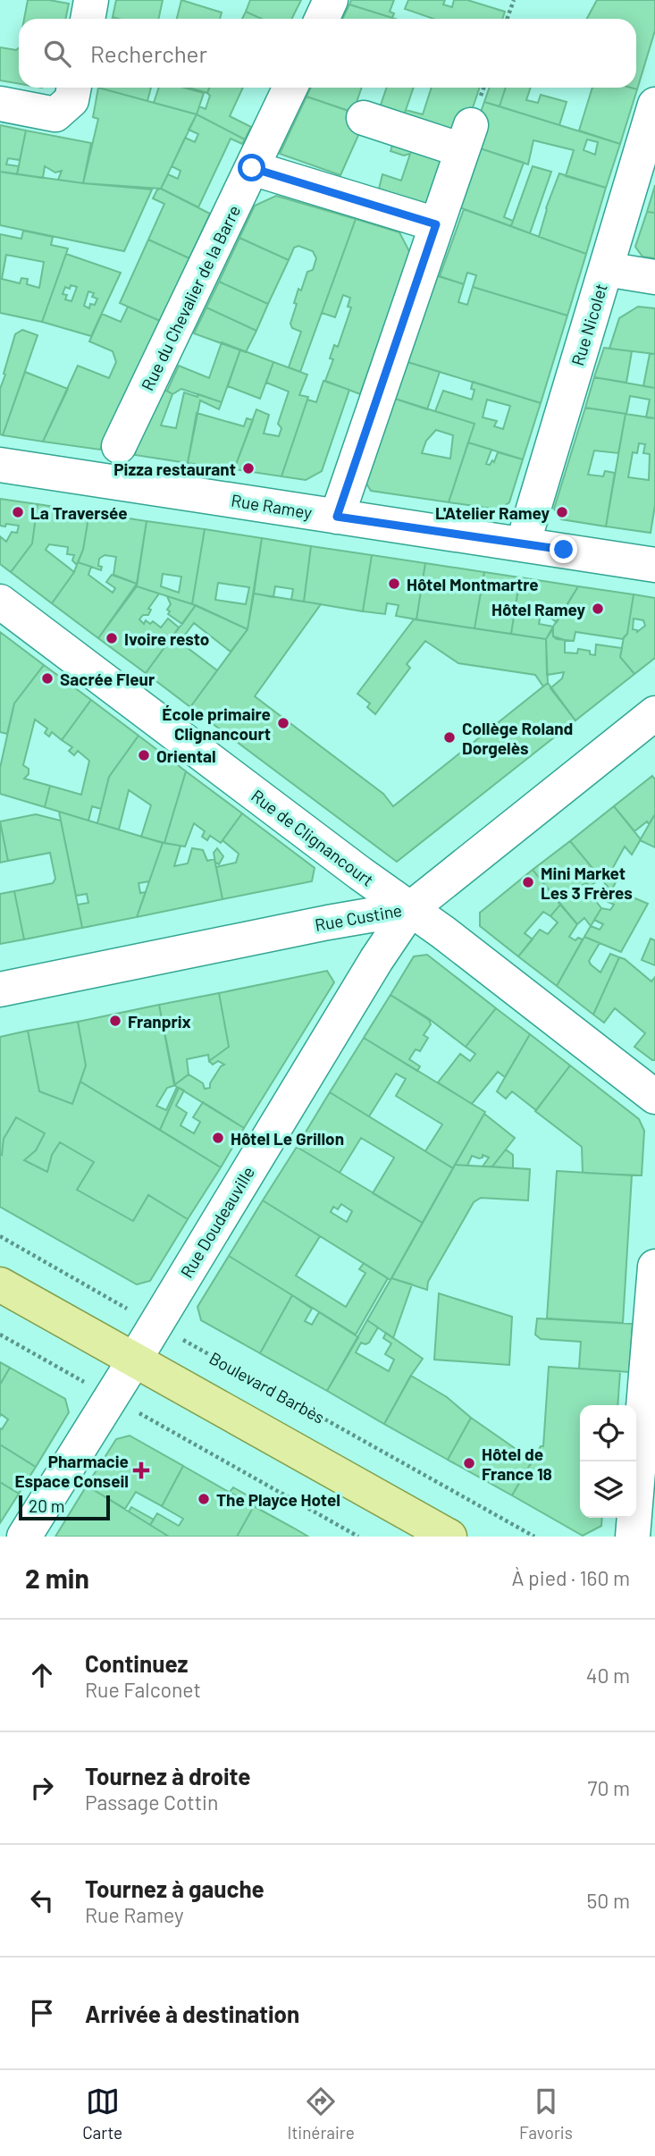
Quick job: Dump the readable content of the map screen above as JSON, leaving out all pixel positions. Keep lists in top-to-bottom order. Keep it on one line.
{"streets":{"street":["Rue du Chevalier de la Barre","Rue Nicolet","Rue Ramey","Rue de Clignancourt","Rue Custine","Rue Doudeauville"],"path":["Boulevard Barbès"]},"crossings":[["Rue Nicolet","Rue Ramey"],["Rue de Clignancourt","Rue Custine"],["Rue de Clignancourt","Rue Doudeauville"],["Rue Custine","Rue Doudeauville"],["Rue Doudeauville","Boulevard Barbès"]],"places":{"other":["Pizza restaurant","La Traversée","L'Atelier Ramey","Hôtel Montmartre","Hôtel Ramey","Ivoire resto","Sacrée Fleur","École primaire Clignancourt","Collège Roland Dorgelès","Oriental","Mini Market Les 3 Frères","Franprix","Hôtel Le Grillon","Hôtel de France 18","The Playce Hotel"],"health":["Pharmacie Espace Conseil"]},"scale_bar":"20 m","page":{"search":"Rechercher","scale":"20 m","heading":["2 min","À pied · 160 m"],"list":[["Continuez","Rue Falconet","40 m"],["Tournez à droite","Passage Cottin","70 m"],["Tournez à gauche","Rue Ramey","50 m"],"Arrivée à destination"],"nav":["Carte","Itinéraire","Favoris"]}}
